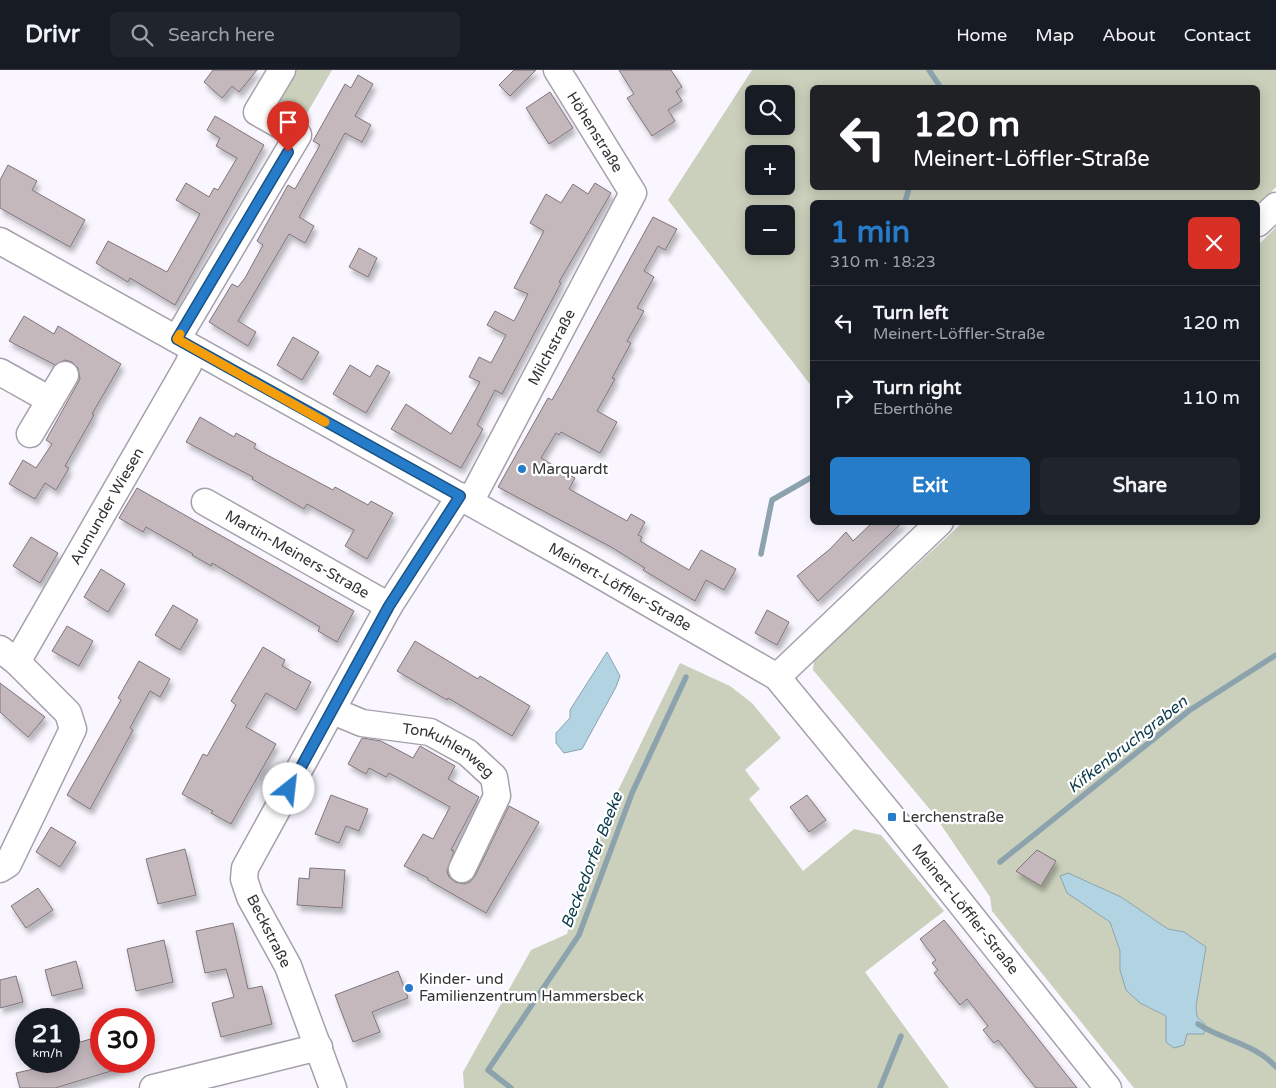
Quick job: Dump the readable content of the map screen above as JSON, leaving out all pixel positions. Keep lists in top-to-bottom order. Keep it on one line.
{"streets":{"street":["Höhenstraße","Milchstraße","Aumunder Wiesen","Martin-Meiners-Straße","Meinert-Löffler-Straße","Tonkuhlenweg","Beckstraße"]},"crossings":[["Höhenstraße","Milchstraße"],["Milchstraße","Meinert-Löffler-Straße"],["Milchstraße","Beckstraße"],["Aumunder Wiesen","Meinert-Löffler-Straße"],["Martin-Meiners-Straße","Beckstraße"],["Meinert-Löffler-Straße","Beckstraße"],["Tonkuhlenweg","Beckstraße"]],"water":["Kifkenbruchgraben","Beckedorfer Beeke"],"places":{"other":["Marquardt","Kinder- und Familienzentrum Hammersbeck"],"transit":["Lerchenstraße"]},"page":{"header":"Drivr","search":"Search here","nav":["Home","Map","About","Contact"],"map_buttons":["+","−"],"turn":["120 m","Meinert-Löffler-Straße"],"heading":["1 min","310 m · 18:23"],"list":[{"name":"Turn left","note":"Meinert-Löffler-Straße","value":"120 m"},{"name":"Turn right","note":"Eberthöhe","value":"110 m"}],"buttons":["Exit","Share"],"speed":"21 km/h","limit":"30"}}
